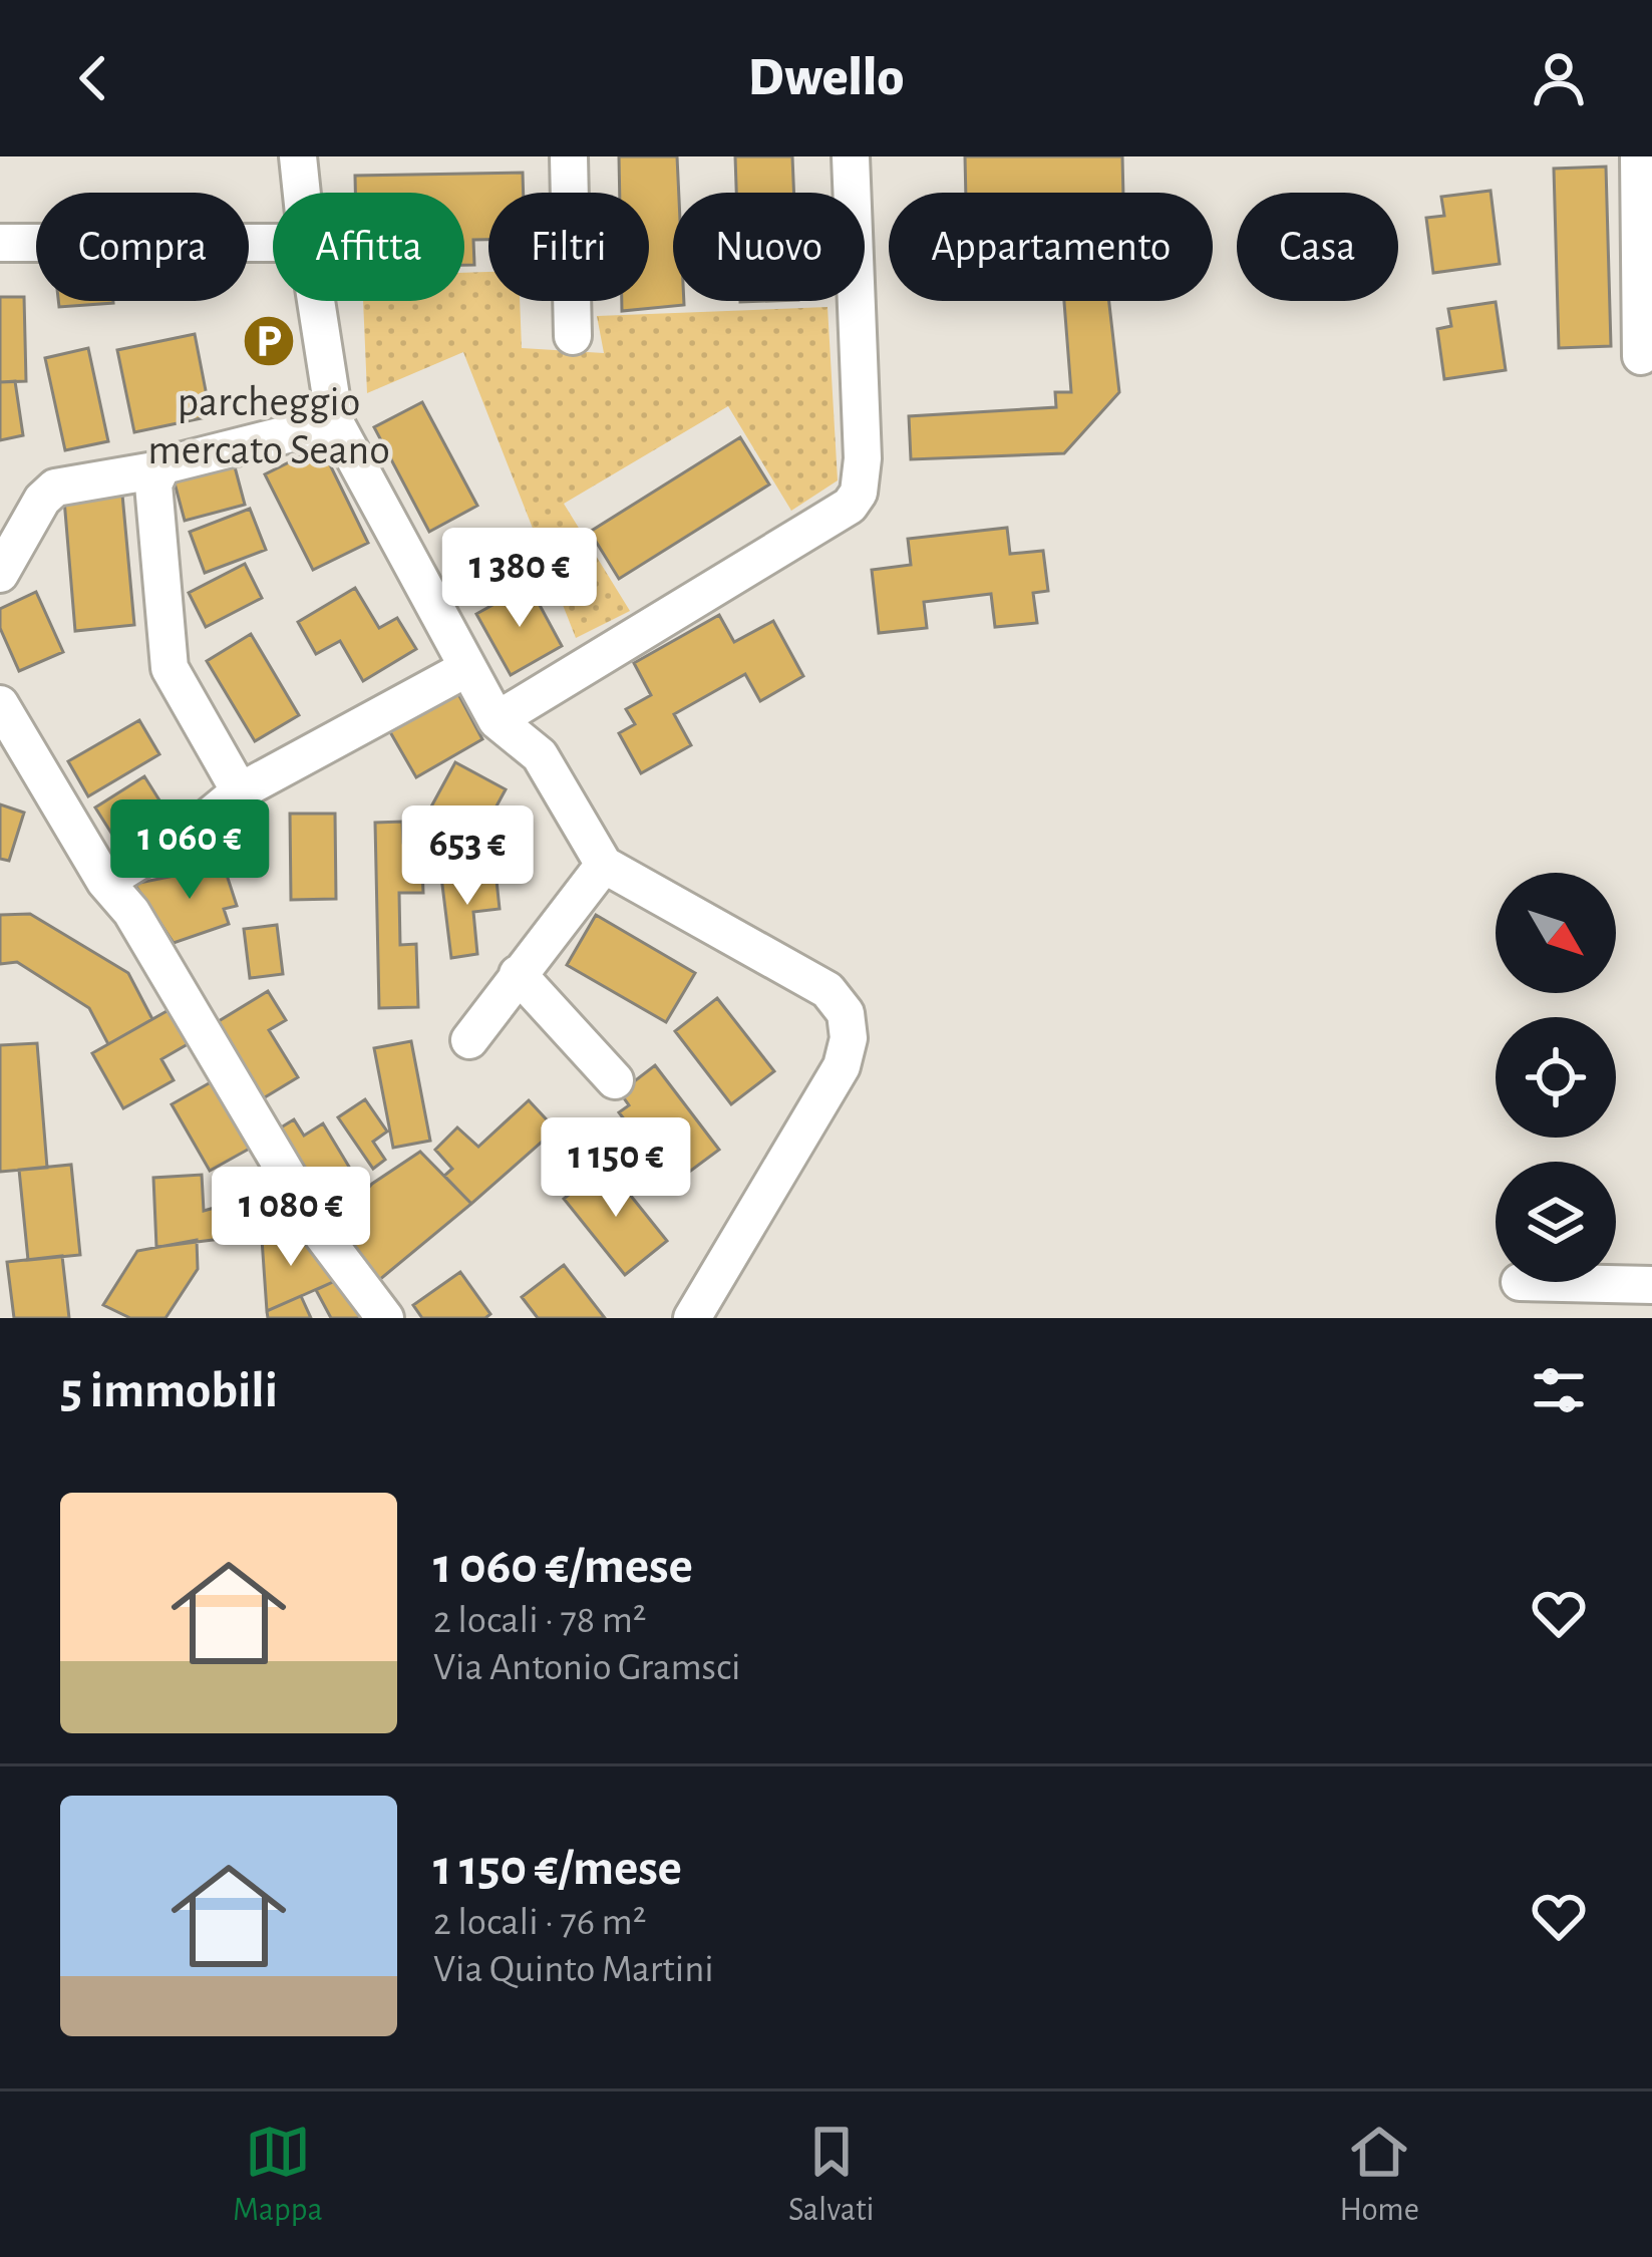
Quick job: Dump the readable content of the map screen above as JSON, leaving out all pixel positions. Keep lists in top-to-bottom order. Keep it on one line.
{"places":{"parking":["parcheggio mercato Seano"]},"north":"bottom right","page":{"header":"Dwello","chip":["Compra","Affitta","Filtri","Nuovo","Appartamento","Casa"],"price":["1 380 €","1 060 €","653 €","1 150 €","1 080 €"],"heading":"5 immobili","list":[{"name":"1 060 €/mese","note":"2 locali · 78 m² · Via Antonio Gramsci"},{"name":"1 150 €/mese","note":"2 locali · 76 m² · Via Quinto Martini"}],"tabs":["Mappa","Salvati","Home"]}}
